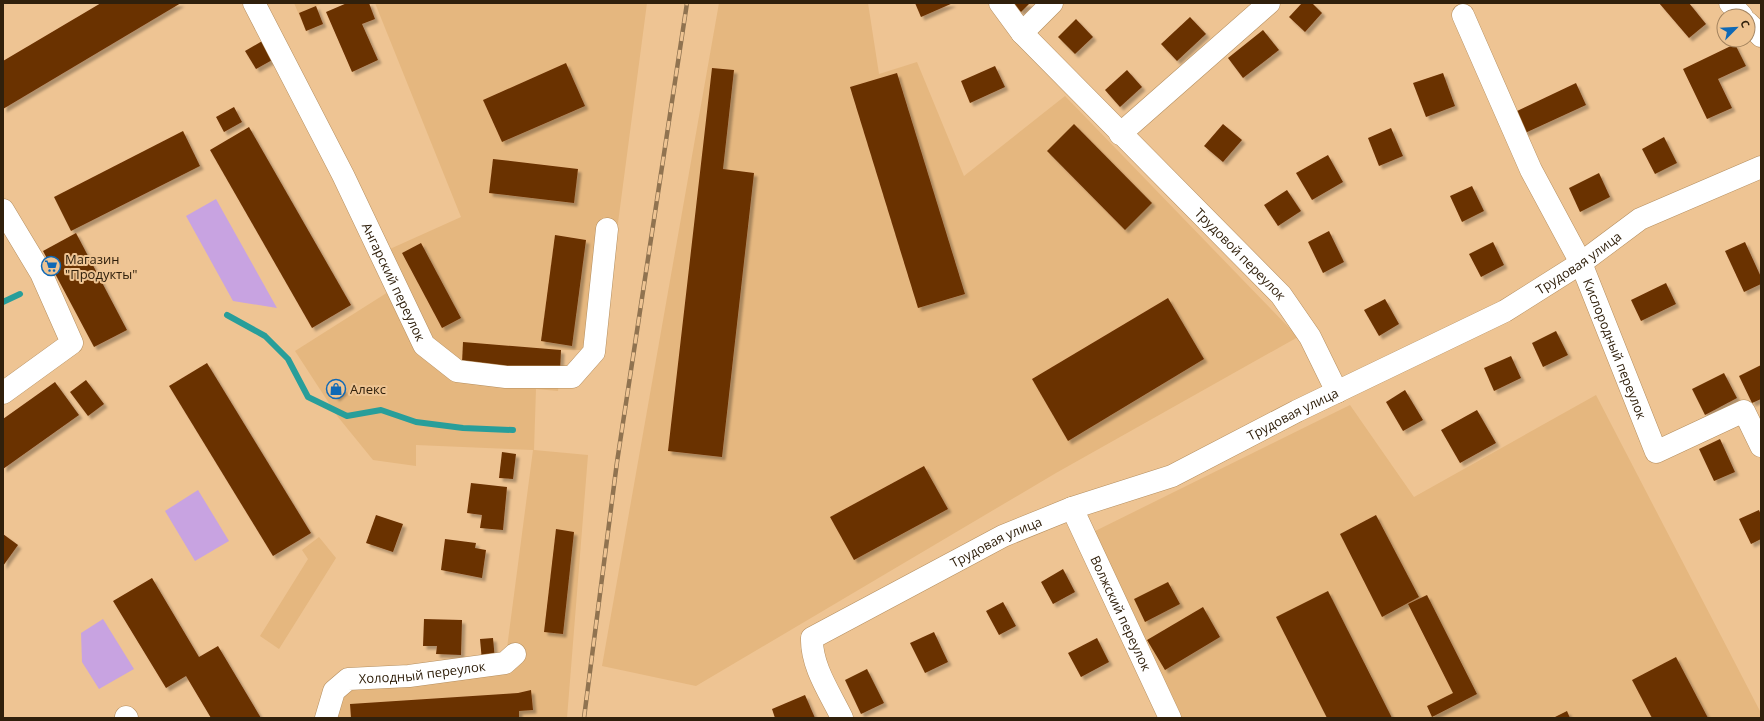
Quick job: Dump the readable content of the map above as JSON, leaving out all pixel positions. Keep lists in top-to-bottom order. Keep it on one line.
{"streets":{"street":["Трудовой переулок","Трудовая улица","Ангарский переулок","Кислородный переулок","Волжский переулок","Холодный переулок"]},"crossings":[["Трудовой переулок","Трудовая улица"],["Трудовая улица","Кислородный переулок"],["Трудовая улица","Волжский переулок"]],"places":{"supermarket":["Магазин \"Продукты\""],"shop":["Алекс"]},"north":"top right"}
